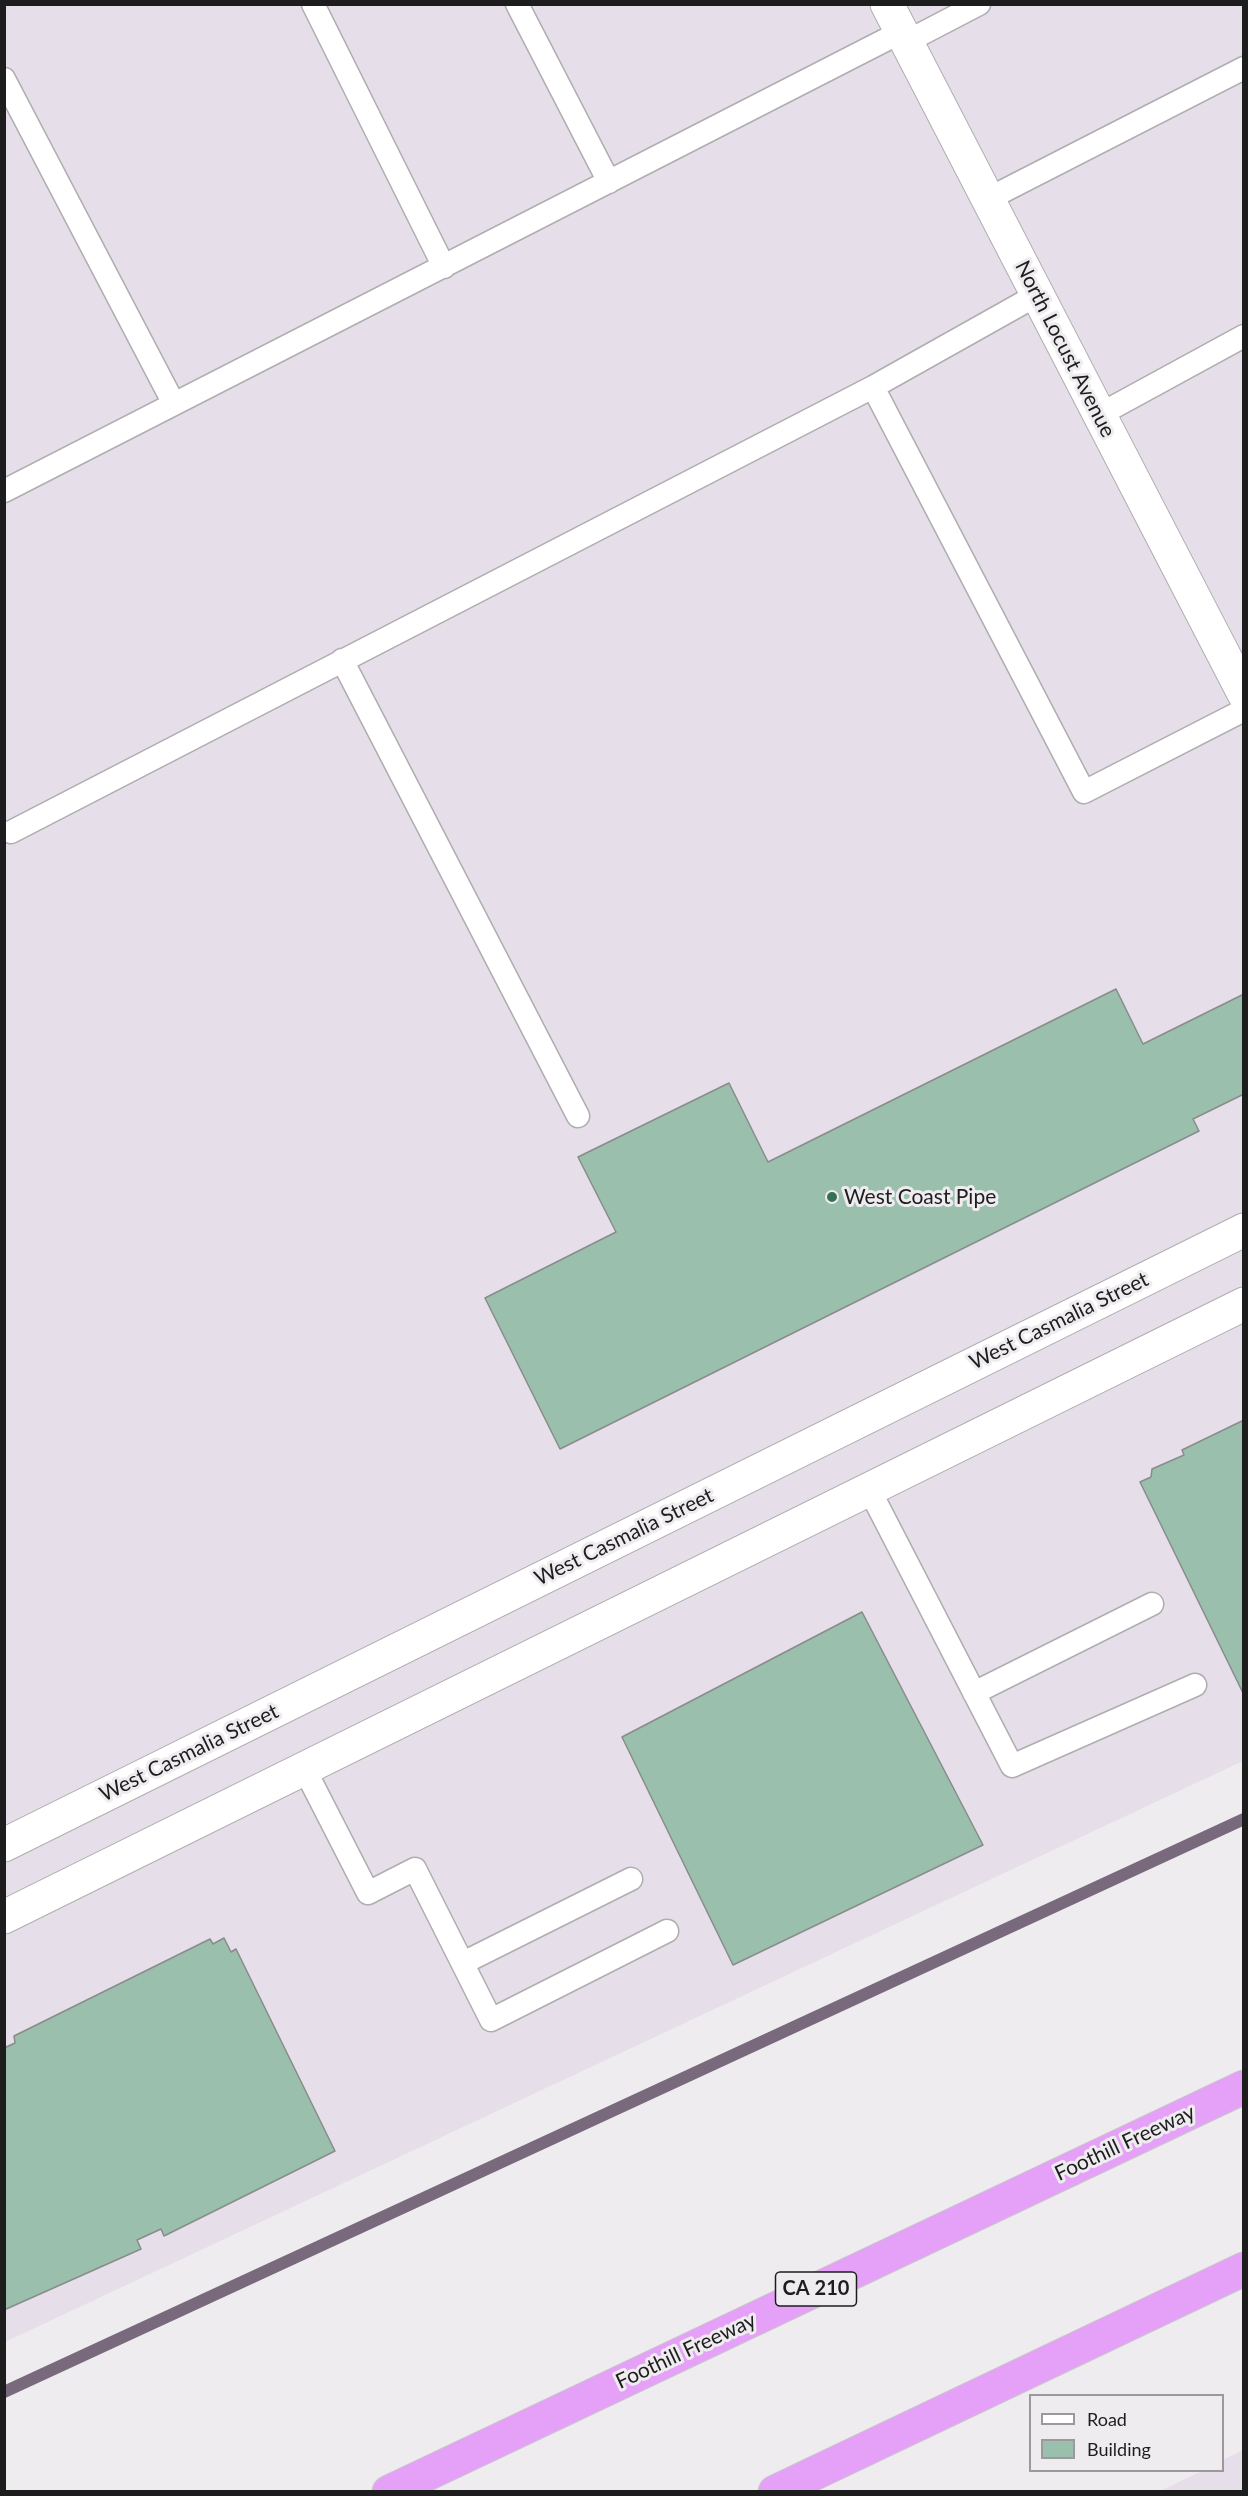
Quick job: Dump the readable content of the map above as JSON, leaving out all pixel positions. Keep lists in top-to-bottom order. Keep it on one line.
{"streets":{"highway":["Foothill Freeway","CA 210"],"street":["North Locust Avenue","West Casmalia Street"]},"places":["West Coast Pipe"],"legend":["Road","Building"]}
